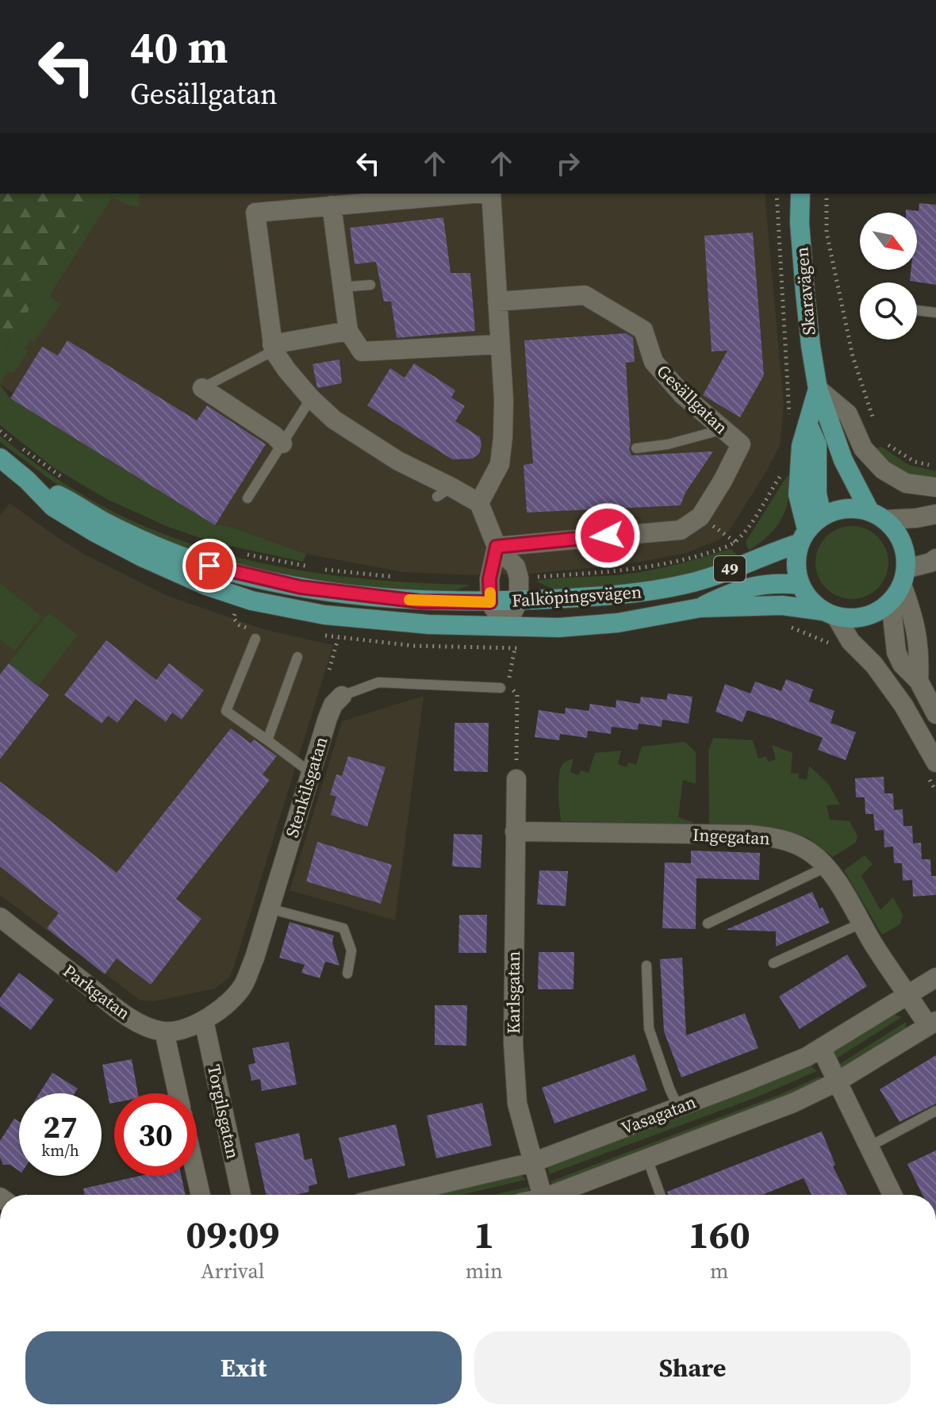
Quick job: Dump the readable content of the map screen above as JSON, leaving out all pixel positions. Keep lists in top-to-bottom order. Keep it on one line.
{"streets":{"main road":["Skaravägen","49","Falköpingsvägen"],"street":["Gesällgatan","Stenkilsgatan","Ingegatan","Parkgatan","Karlsgatan","Torgilsgatan","Vasagatan"]},"crossings":[["Skaravägen","49"],["Skaravägen","Falköpingsvägen"],["49","Falköpingsvägen"],["Stenkilsgatan","Torgilsgatan"],["Ingegatan","Karlsgatan"],["Ingegatan","Vasagatan"],["Karlsgatan","Vasagatan"]],"north":"bottom right","page":{"turn":["40 m","Gesällgatan"],"speed":"27 km/h","limit":"30","eta":["09:09","Arrival","1","min","160","m"],"buttons":["Exit","Share"]}}
